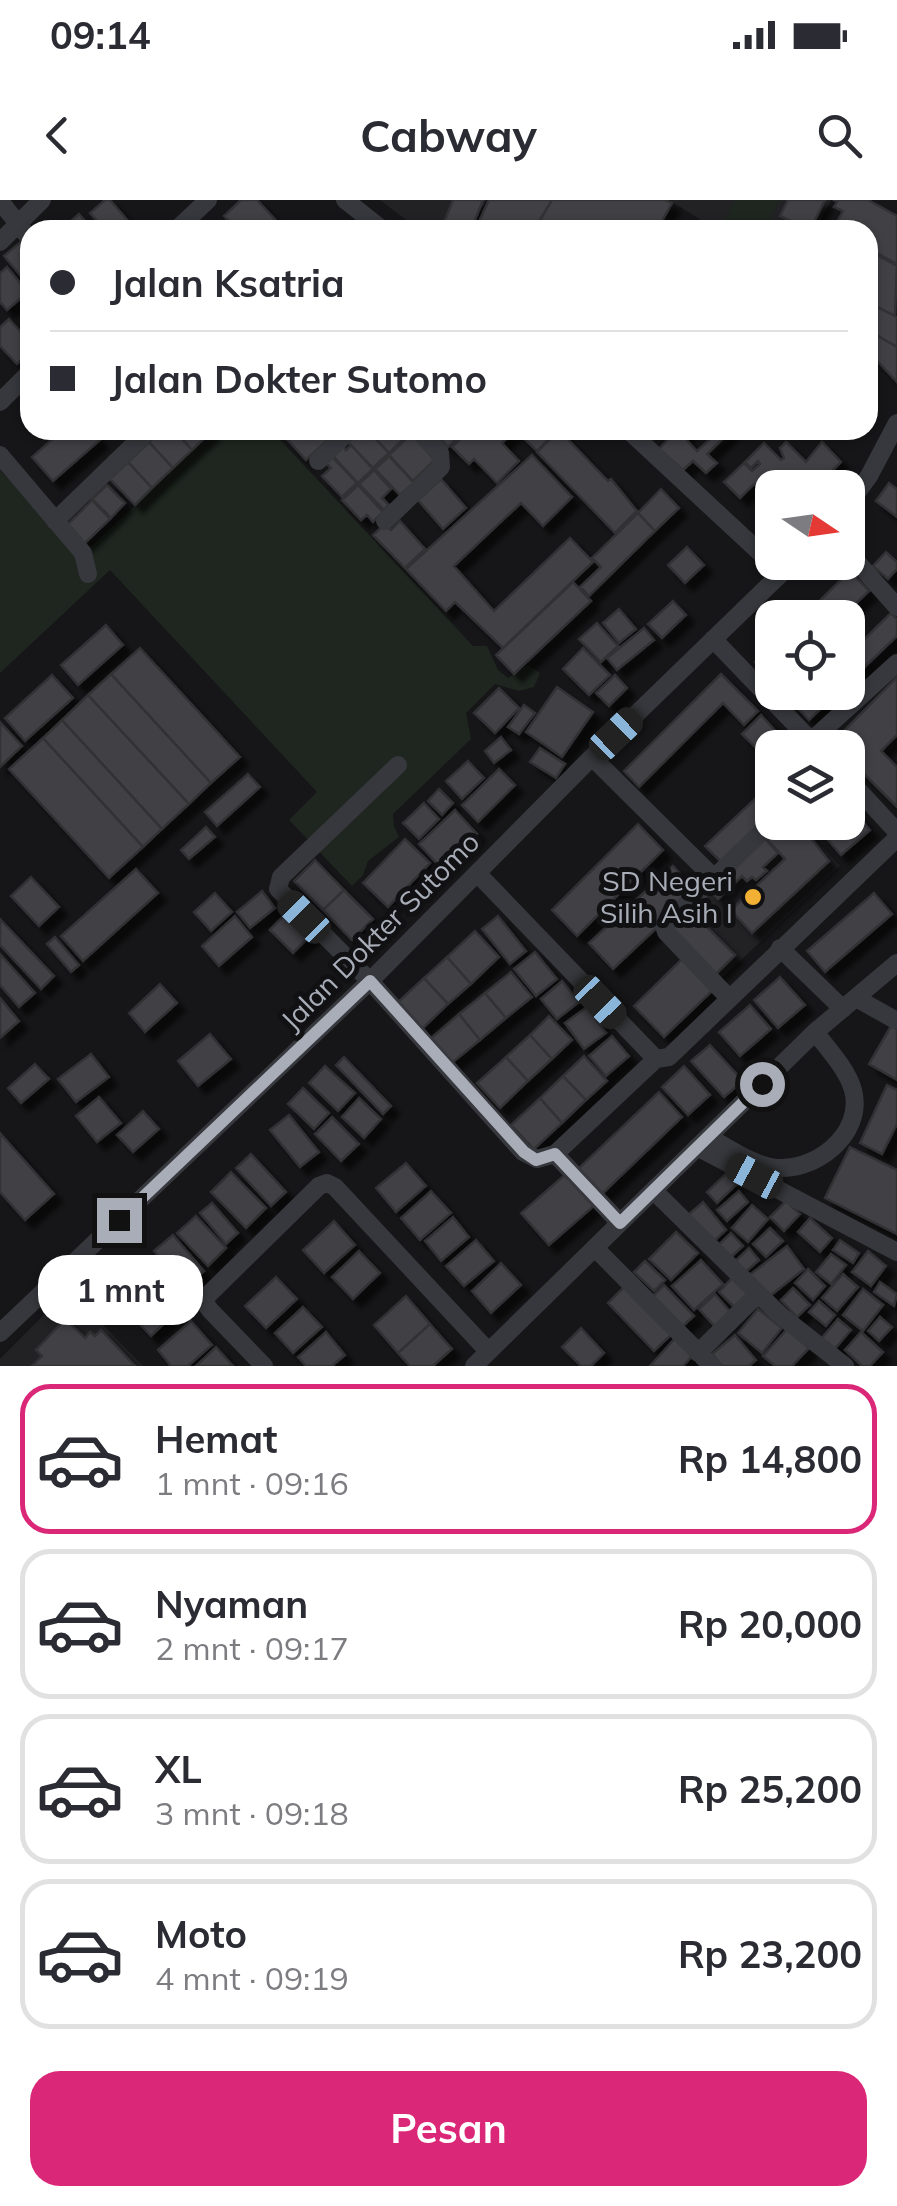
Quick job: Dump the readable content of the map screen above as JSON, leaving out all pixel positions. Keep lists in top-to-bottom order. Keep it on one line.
{"streets":{"street":["Jalan Dokter Sutomo"]},"places":["SD Negeri Silih Asih I"],"north":"right","page":{"status":"09:14","header":"Cabway","banner":["Jalan Ksatria","Jalan Dokter Sutomo"],"bubble":"1 mnt","list":[{"name":"Hemat","note":"1 mnt · 09:16","value":"Rp 14,800"},{"name":"Nyaman","note":"2 mnt · 09:17","value":"Rp 20,000"},{"name":"XL","note":"3 mnt · 09:18","value":"Rp 25,200"},{"name":"Moto","note":"4 mnt · 09:19","value":"Rp 23,200"}],"buttons":"Pesan"}}
